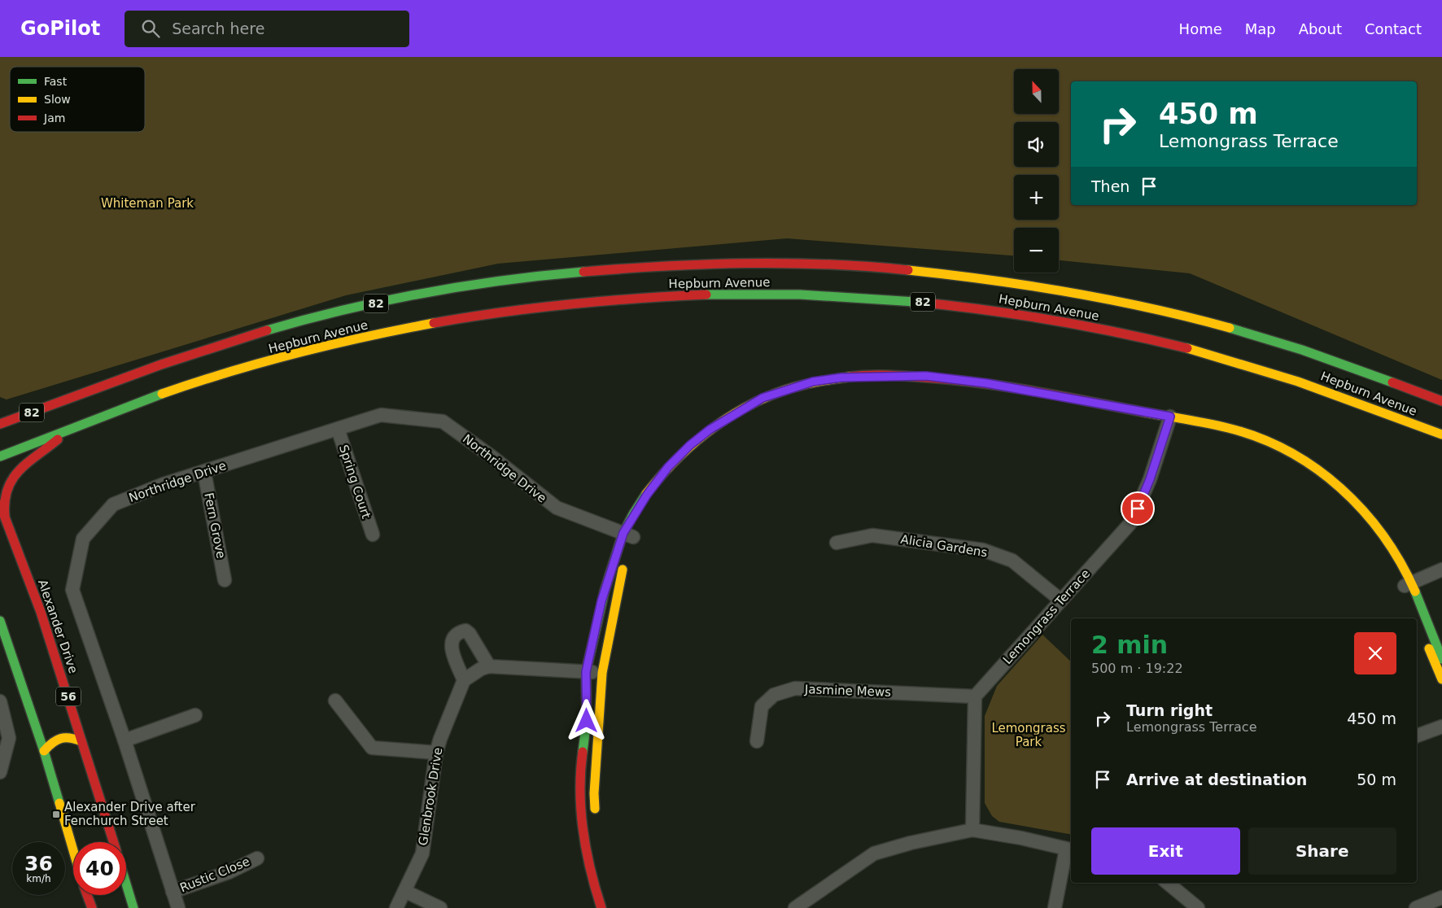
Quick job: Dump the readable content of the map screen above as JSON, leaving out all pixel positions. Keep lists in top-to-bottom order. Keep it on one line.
{"streets":{"main road":["Hepburn Avenue","82","Alexander Drive","56"],"street":["Northridge Drive","Spring Court","Fern Grove","Alicia Gardens","Lemongrass Terrace","Jasmine Mews","Glenbrook Drive","Rustic Close"]},"crossings":[["Northridge Drive","Spring Court"],["Northridge Drive","Fern Grove"],["Northridge Drive","Rustic Close"],["Alicia Gardens","Lemongrass Terrace"],["Lemongrass Terrace","Jasmine Mews"]],"parks":["Whiteman Park","Lemongrass Park"],"places":{"transit":["Alexander Drive after Fenchurch Street"]},"legend":["Fast","Slow","Jam"],"north":"top","page":{"header":"GoPilot","search":"Search here","nav":["Home","Map","About","Contact"],"map_buttons":["+","−"],"turn":["450 m","Lemongrass Terrace"],"then":"Then","heading":["2 min","500 m · 19:22"],"list":[{"name":"Turn right","note":"Lemongrass Terrace","value":"450 m"},{"name":"Arrive at destination","value":"50 m"}],"buttons":["Exit","Share"],"speed":"36 km/h","limit":"40"}}
